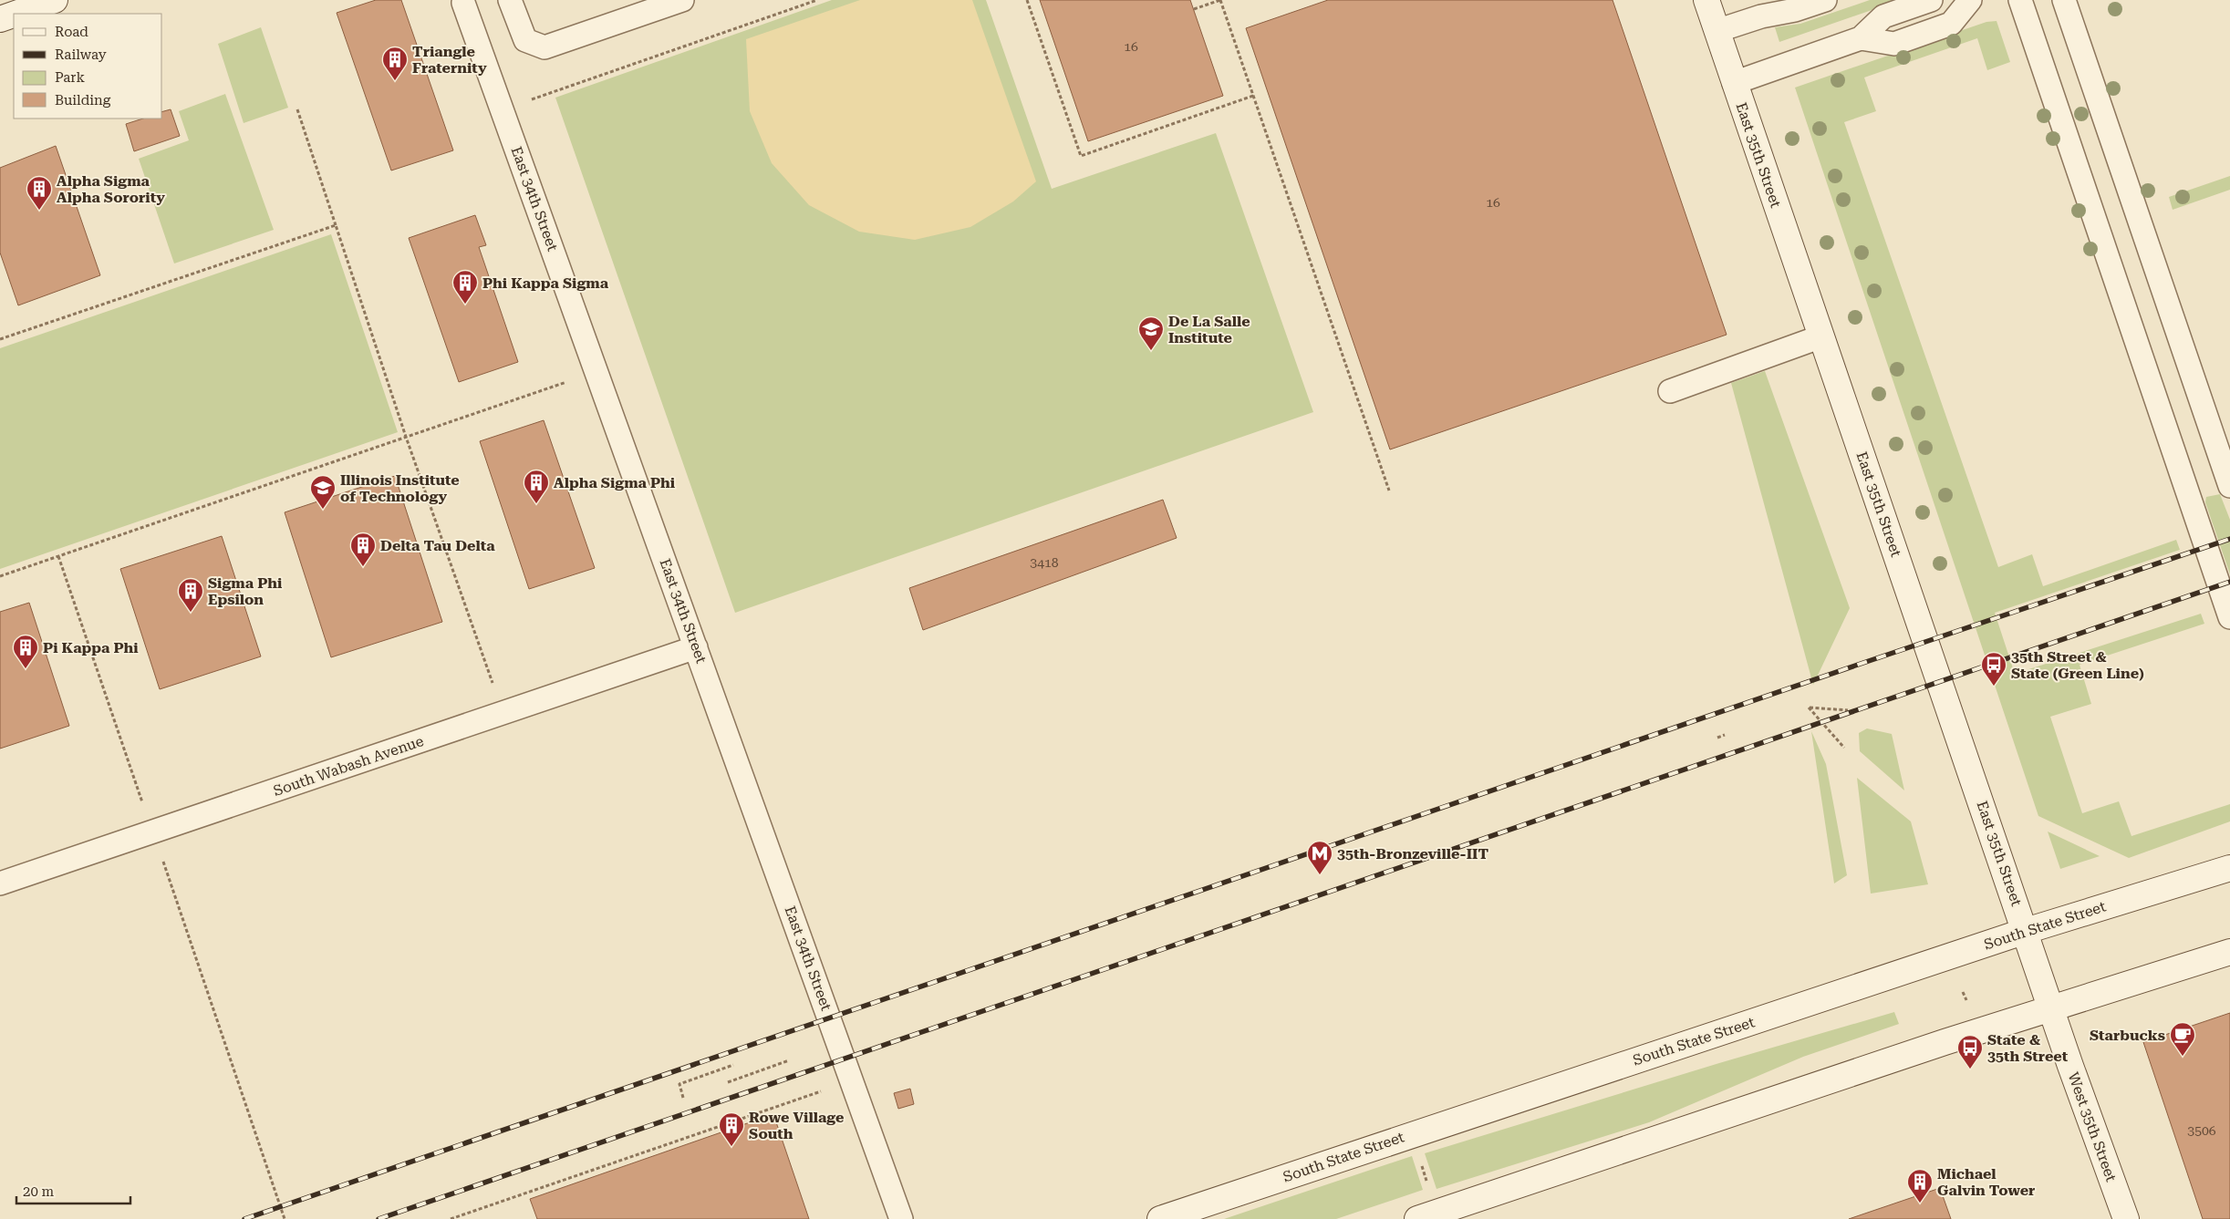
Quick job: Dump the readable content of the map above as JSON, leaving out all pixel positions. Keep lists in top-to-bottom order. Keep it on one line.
{"streets":{"main road":["East 35th Street","South State Street","West 35th Street"],"lane":["East 34th Street","South Wabash Avenue"]},"crossings":[["East 35th Street","South State Street"],["East 35th Street","West 35th Street"],["East 34th Street","South Wabash Avenue"]],"places":{"building":["Triangle Fraternity","Alpha Sigma Alpha Sorority","Phi Kappa Sigma","Alpha Sigma Phi","Delta Tau Delta","Sigma Phi Epsilon","Pi Kappa Phi","Rowe Village South","Michael Galvin Tower"],"school or university":["De La Salle Institute","Illinois Institute of Technology"],"bus stop":["35th Street & State (Green Line)","State & 35th Street"],"metro station":["35th-Bronzeville-IIT"],"cafe":["Starbucks"]},"house_numbers":["16","16","3418","3506"],"legend":["Road","Railway","Park","Building"],"scale_bar":"20 m"}
